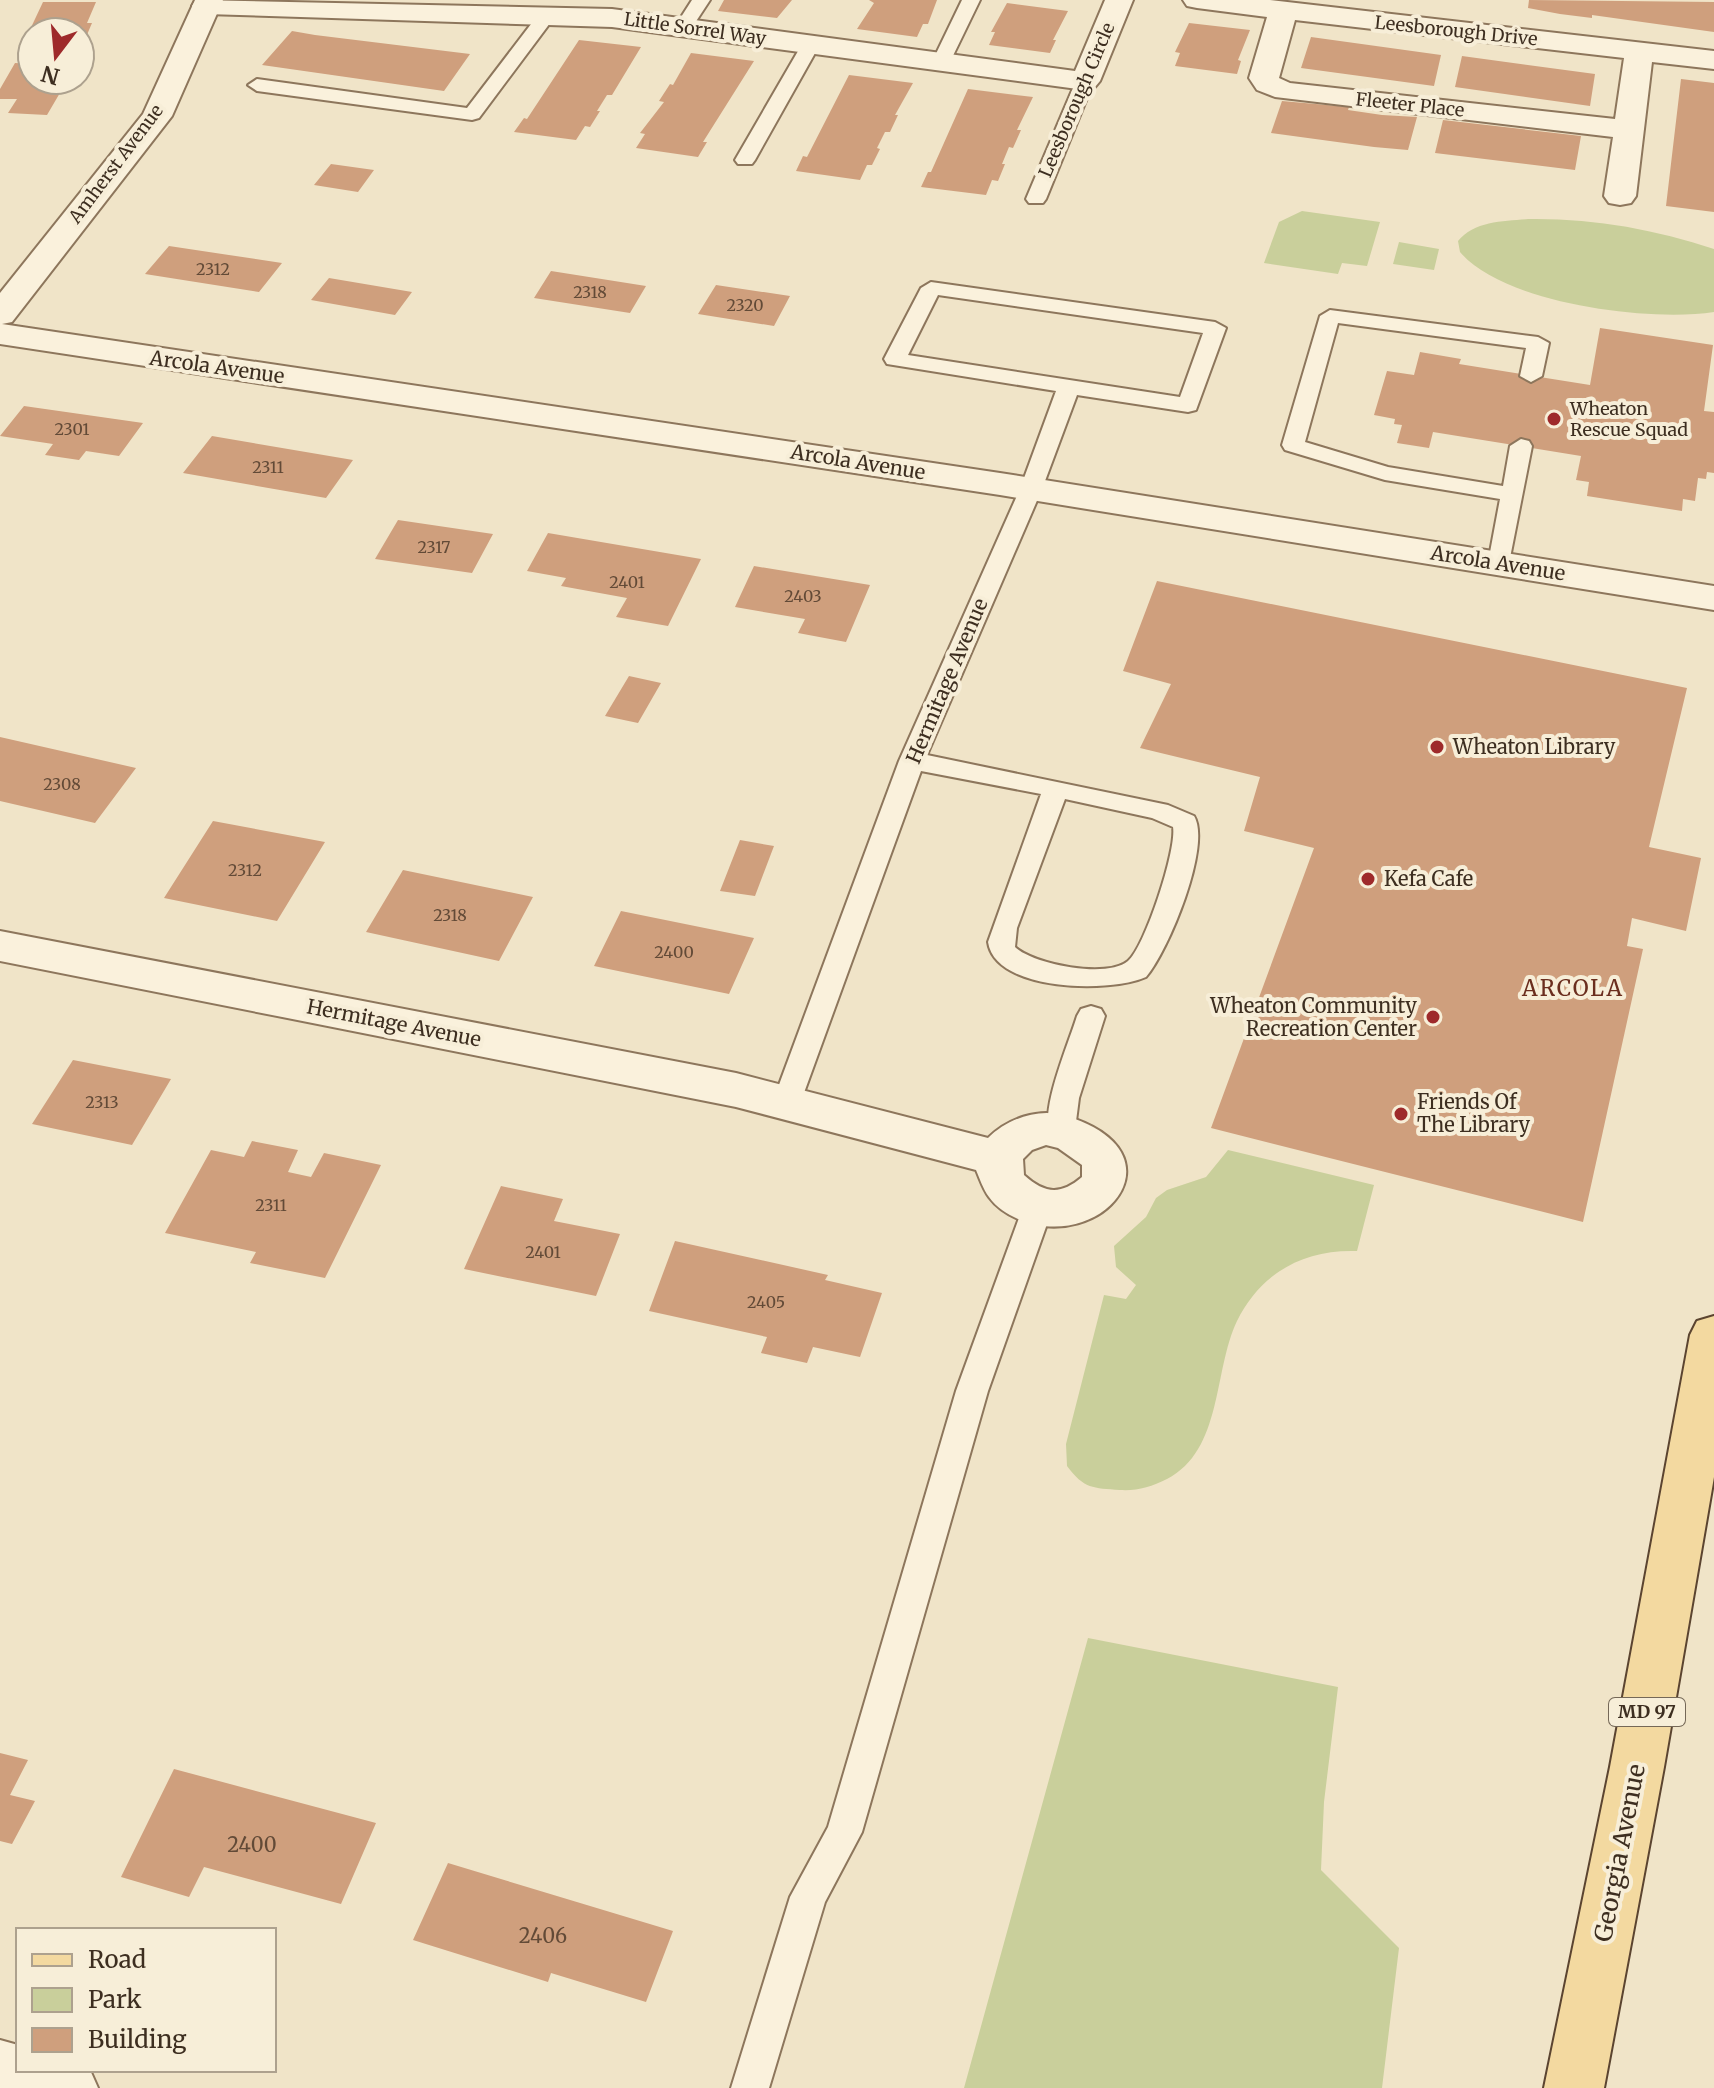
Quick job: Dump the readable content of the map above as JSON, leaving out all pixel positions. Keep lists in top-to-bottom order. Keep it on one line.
{"streets":{"main road":["MD 97","Georgia Avenue"],"street":["Little Sorrel Way","Leesborough Drive","Leesborough Circle","Fleeter Place","Amherst Avenue","Arcola Avenue","Hermitage Avenue"]},"crossings":[["Little Sorrel Way","Leesborough Circle"],["Little Sorrel Way","Amherst Avenue"],["Leesborough Drive","Fleeter Place"],["Arcola Avenue","Hermitage Avenue"]],"districts":["ARCOLA"],"places":["Wheaton Rescue Squad","Wheaton Library","Kefa Cafe","Wheaton Community Recreation Center","Friends Of The Library"],"house_numbers":["2312","2318","2320","2301","2311","2317","2401","2403","2308","2312","2318","2400","2313","2311","2401","2405","2400","2406"],"legend":["Road","Park","Building"],"north":"bottom"}
